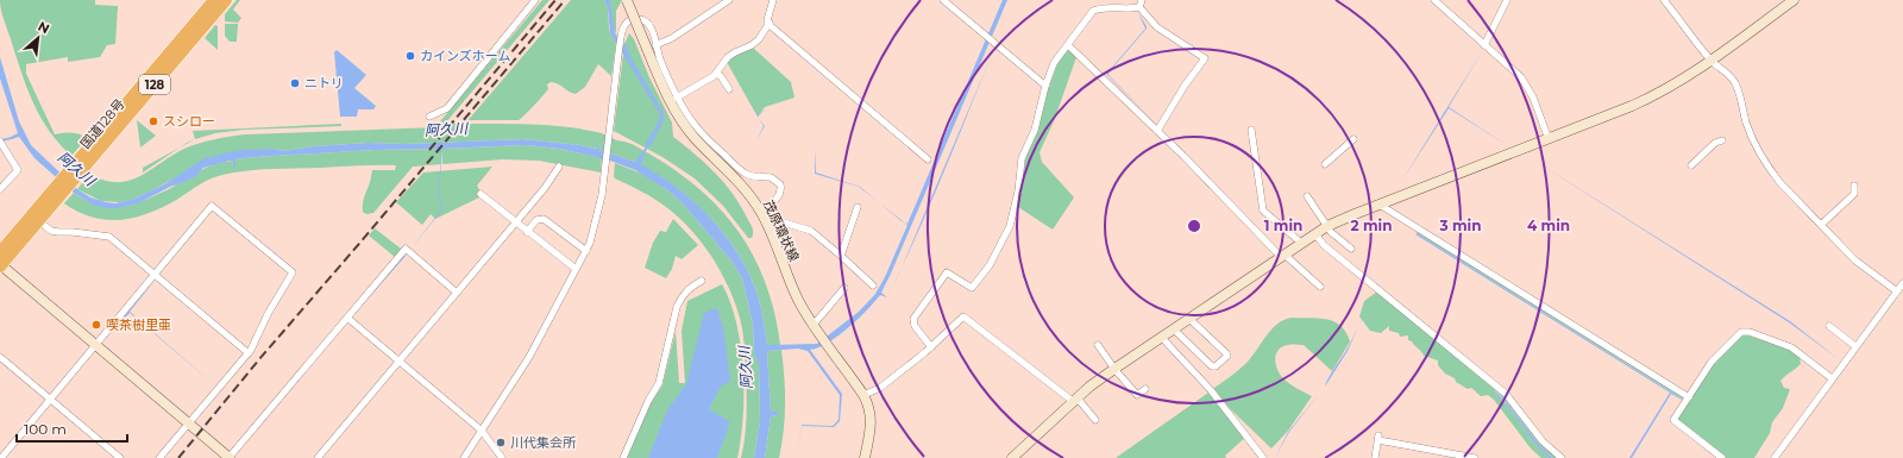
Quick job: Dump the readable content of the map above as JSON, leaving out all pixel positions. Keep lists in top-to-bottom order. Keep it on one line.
{"streets":{"highway":["128","国道128号"],"street":["茂原環状線"]},"water":["阿久川"],"places":["カインズホーム","ニトリ","スシロー","喫茶樹里亜","川代集会所"],"scale_bar":"100 m","north":"top right","rings":["1 min","2 min","3 min","4 min"]}
